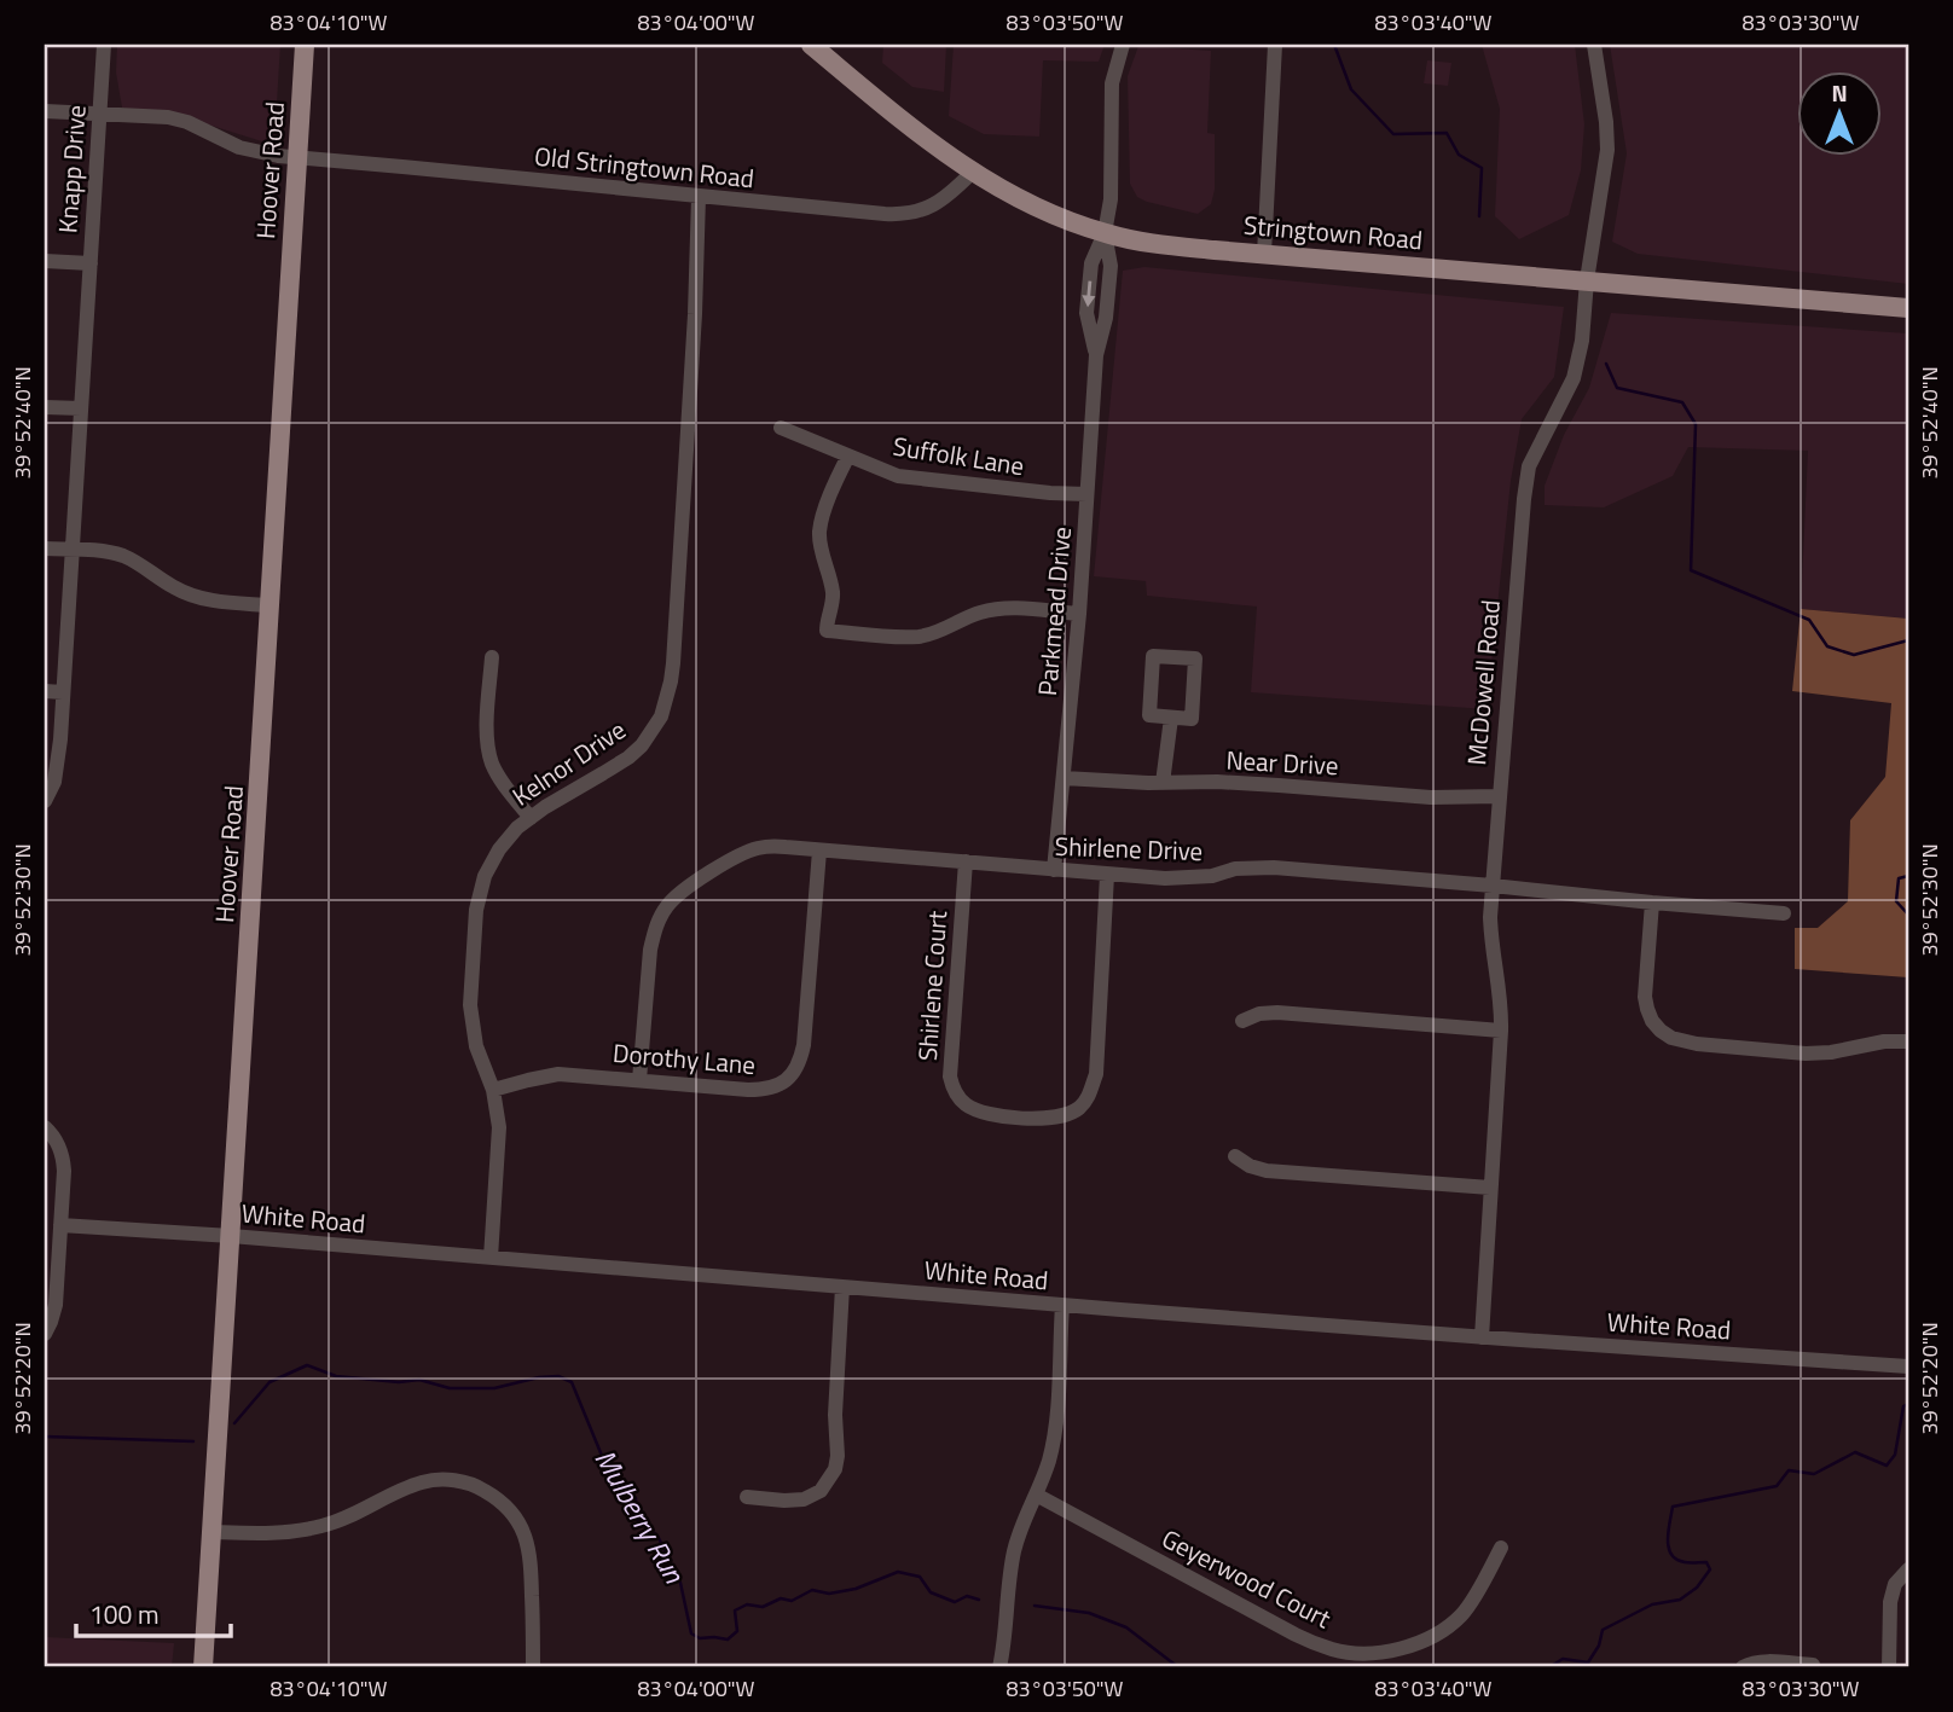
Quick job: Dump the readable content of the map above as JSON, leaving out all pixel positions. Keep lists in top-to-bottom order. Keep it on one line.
{"streets":{"main road":["Hoover Road","Stringtown Road"],"street":["Old Stringtown Road","Knapp Drive","Suffolk Lane","Parkmead Drive","McDowell Road","Kelnor Drive","Near Drive","Shirlene Drive","Shirlene Court","Dorothy Lane","White Road","Geyerwood Court"]},"crossings":[["Old Stringtown Road","Knapp Drive"],["Old Stringtown Road","Hoover Road"],["Old Stringtown Road","Stringtown Road"],["Old Stringtown Road","Kelnor Drive"],["Hoover Road","White Road"],["Stringtown Road","Parkmead Drive"],["Stringtown Road","McDowell Road"],["Suffolk Lane","Parkmead Drive"],["Parkmead Drive","Near Drive"],["Parkmead Drive","Shirlene Drive"],["McDowell Road","Near Drive"],["McDowell Road","Shirlene Drive"],["McDowell Road","White Road"],["Kelnor Drive","Dorothy Lane"],["Kelnor Drive","White Road"],["Shirlene Drive","Shirlene Court"],["Shirlene Drive","Dorothy Lane"]],"water":["Mulberry Run"],"scale_bar":"100 m","north":"top","coordinates":["83°04'10\"W","83°04'00\"W","83°03'50\"W","83°03'40\"W","83°03'30\"W","39°52'40\"N","39°52'30\"N","39°52'20\"N"]}
